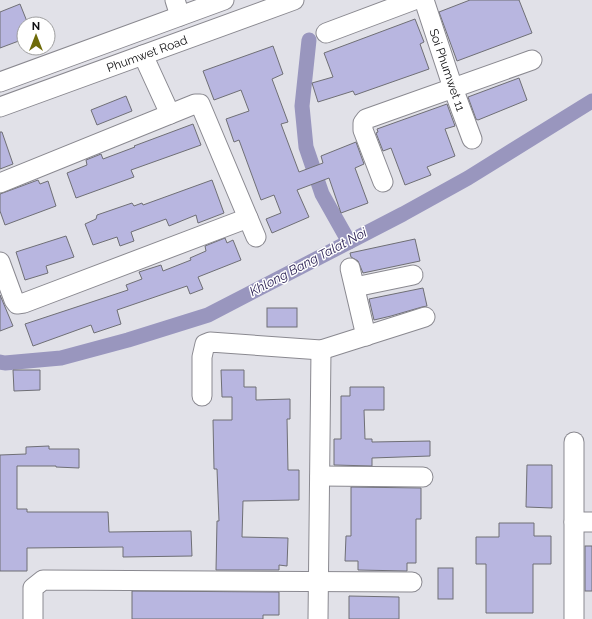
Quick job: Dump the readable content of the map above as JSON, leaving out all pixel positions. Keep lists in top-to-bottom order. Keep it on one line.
{"streets":{"street":["Phumwet Road","Soi Phumwet 11"]},"water":["Khlong Bang Talat Noi"],"north":"top"}
